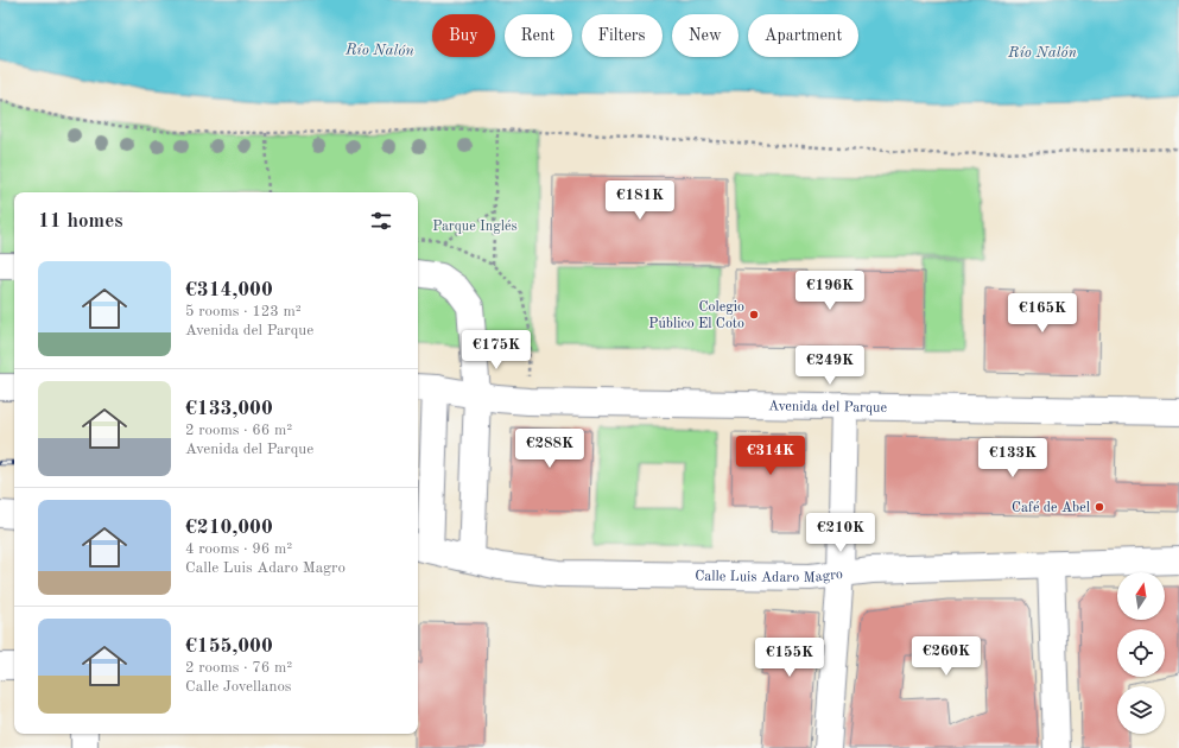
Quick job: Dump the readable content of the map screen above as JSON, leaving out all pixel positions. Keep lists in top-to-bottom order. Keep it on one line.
{"streets":{"street":["Avenida del Parque","Calle Luis Adaro Magro"]},"water":["Río Nalón"],"parks":["Parque Inglés"],"places":["Colegio Público El Coto","Café de Abel"],"north":"top","page":{"chip":["Buy","Rent","Filters","New","Apartment"],"price":["€181K","€196K","€165K","€175K","€249K","€288K","€314K","€133K","€210K","€260K","€155K"],"heading":"11 homes","list":[{"name":"€314,000","note":"5 rooms · 123 m² · Avenida del Parque"},{"name":"€133,000","note":"2 rooms · 66 m² · Avenida del Parque"},{"name":"€210,000","note":"4 rooms · 96 m² · Calle Luis Adaro Magro"},{"name":"€155,000","note":"2 rooms · 76 m² · Calle Jovellanos"}]}}
